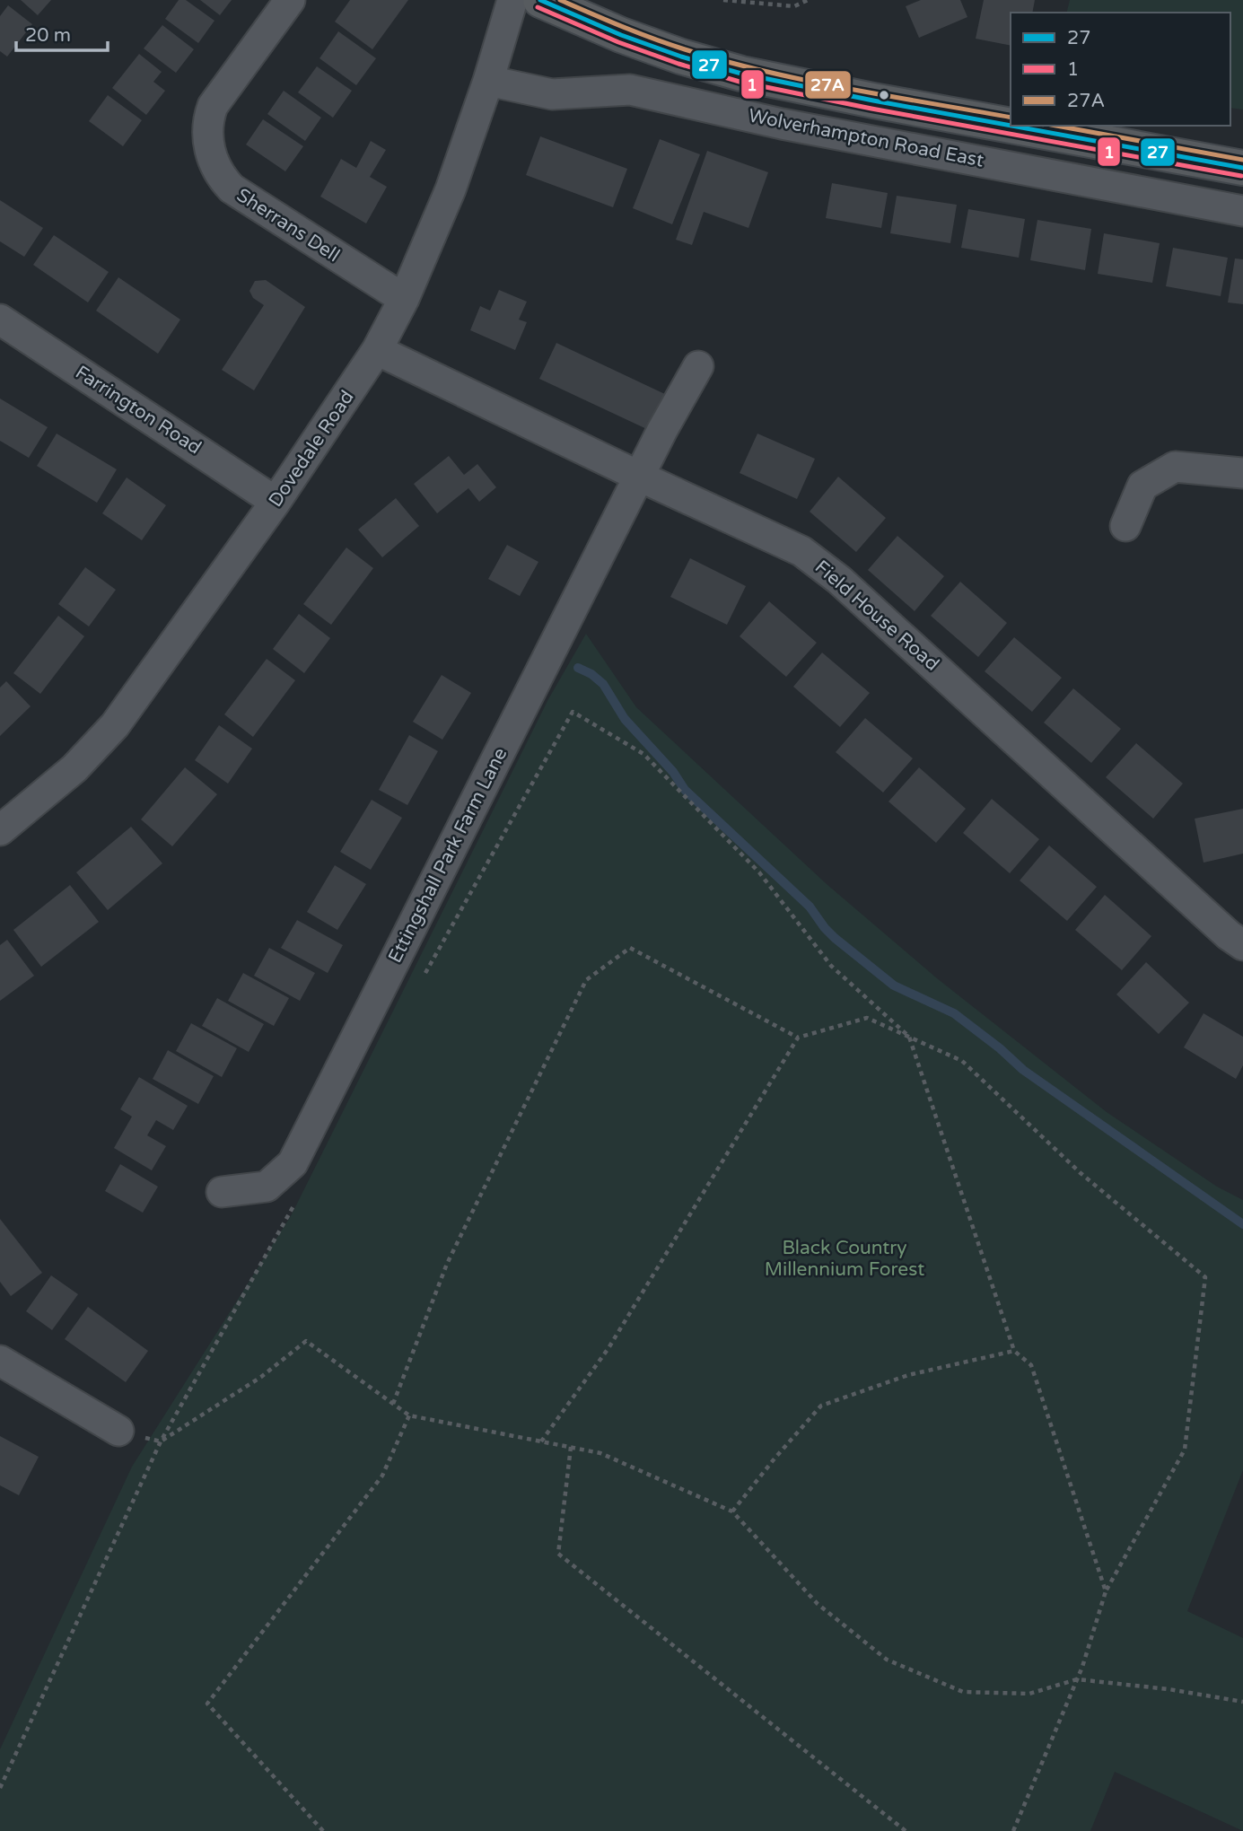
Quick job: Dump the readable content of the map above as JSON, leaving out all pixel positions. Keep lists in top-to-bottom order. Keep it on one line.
{"streets":{"main road":["Wolverhampton Road East"],"street":["Sherrans Dell","Farrington Road","Dovedale Road","Field House Road","Ettingshall Park Farm Lane"]},"crossings":[["Wolverhampton Road East","Dovedale Road"],["Sherrans Dell","Dovedale Road"],["Farrington Road","Dovedale Road"],["Dovedale Road","Field House Road"],["Field House Road","Ettingshall Park Farm Lane"]],"parks":["Black Country Millennium Forest"],"lines":["transit line 27","transit line 27A","transit line 1"],"legend":["27","1","27A"],"scale_bar":"20 m"}
